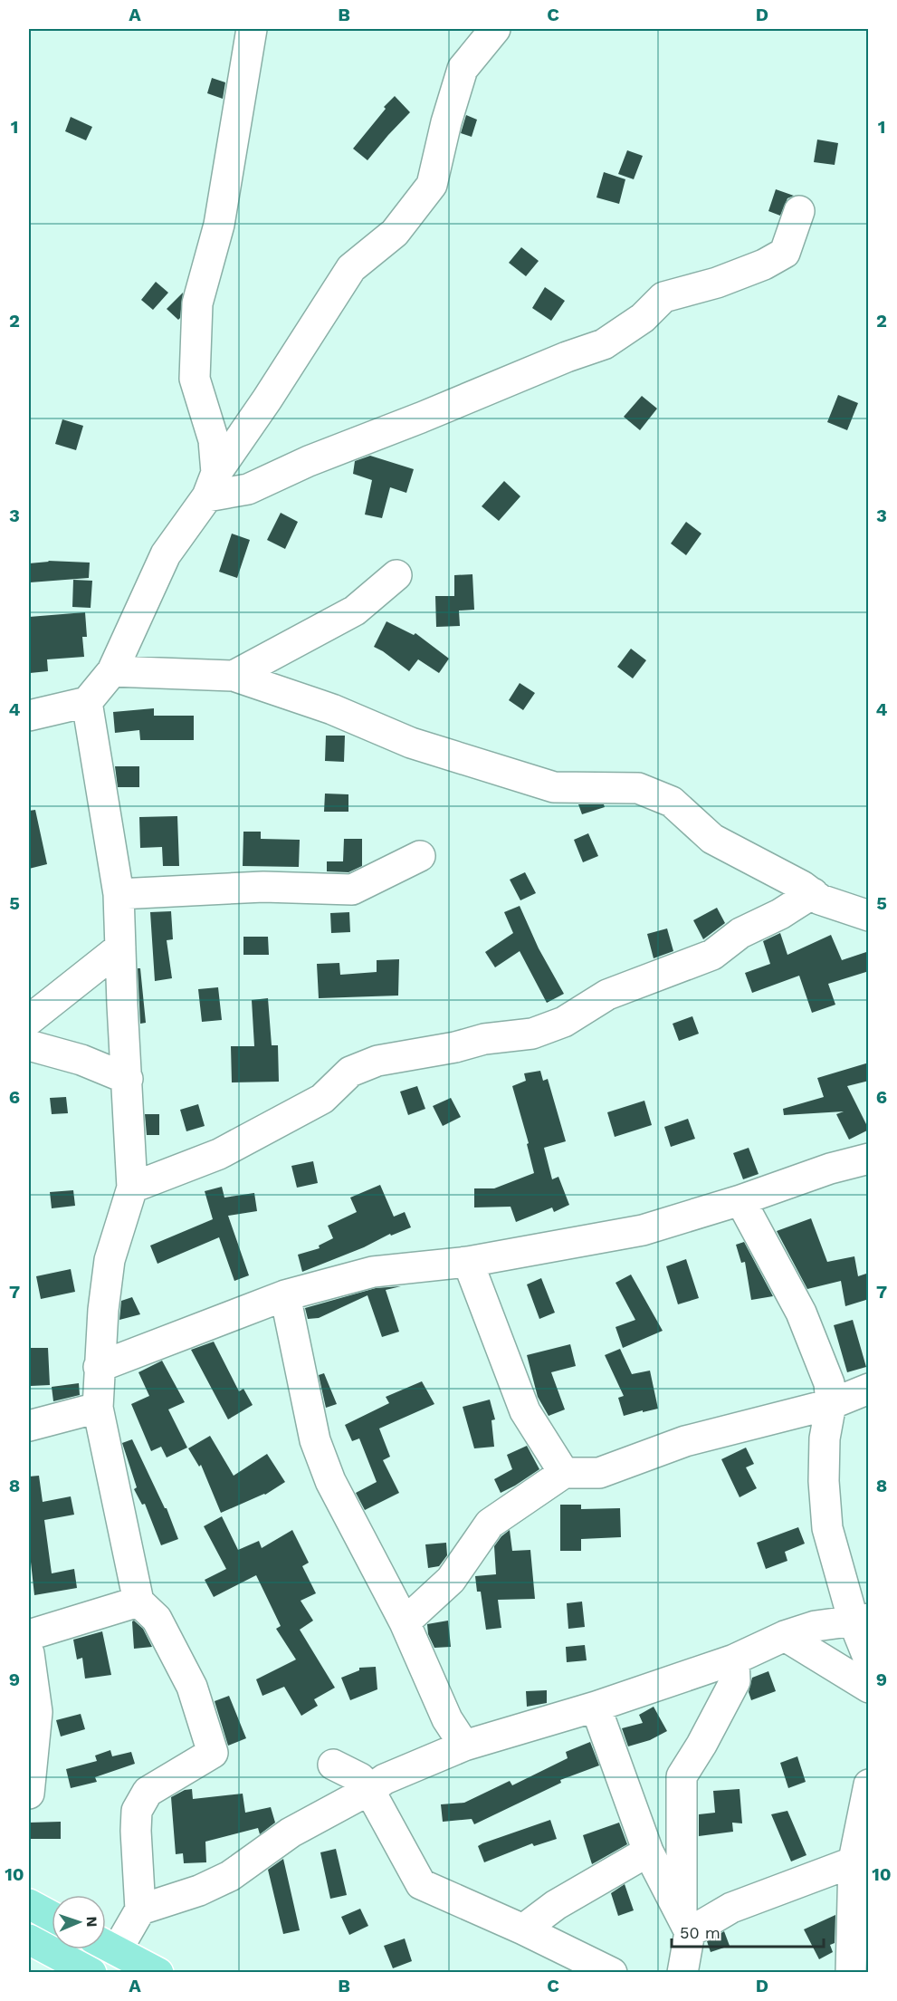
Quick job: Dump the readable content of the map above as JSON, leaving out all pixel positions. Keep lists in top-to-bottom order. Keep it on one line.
{"scale_bar":"50 m","north":"right","grid":{"columns":["A","B","C","D"],"rows":["1","2","3","4","5","6","7","8","9","10"]}}
